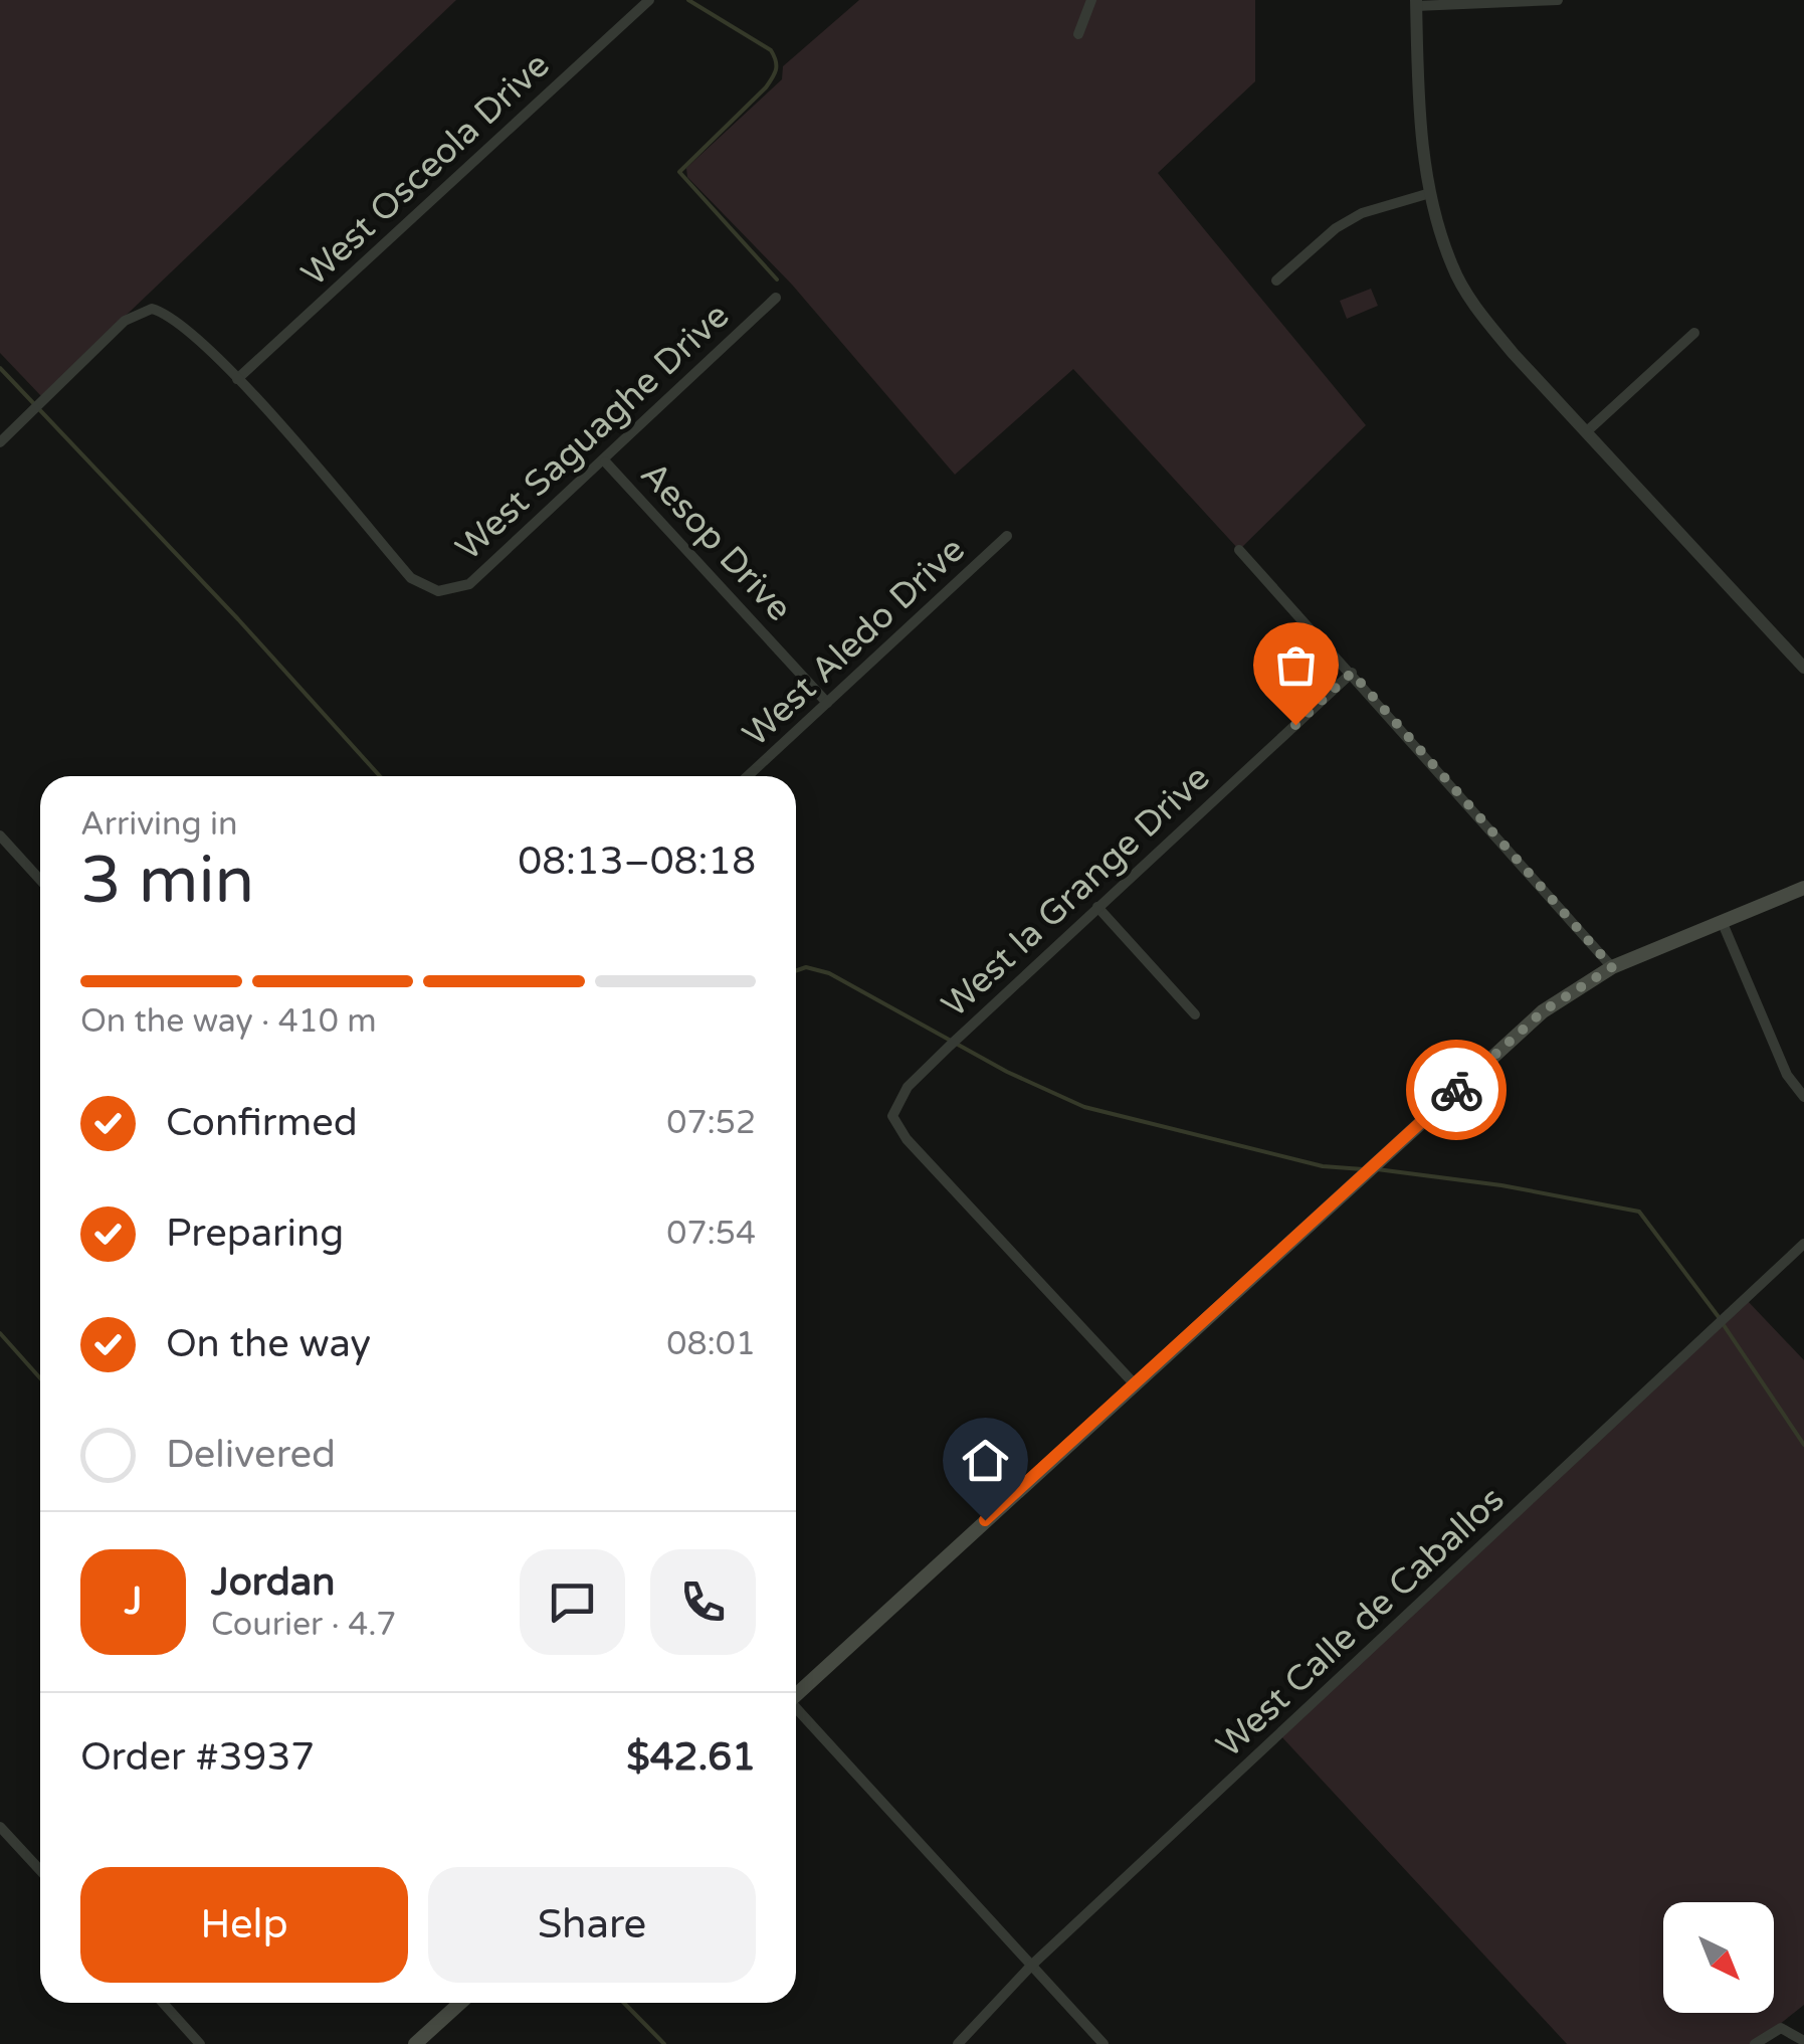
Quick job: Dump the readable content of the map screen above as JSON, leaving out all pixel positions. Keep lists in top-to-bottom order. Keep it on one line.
{"streets":{"street":["West Osceola Drive","West Saguaghe Drive","Aesop Drive","West Aledo Drive","West la Grange Drive","West Calle de Caballos"]},"crossings":[["West Osceola Drive","West Saguaghe Drive"],["West Saguaghe Drive","Aesop Drive"],["Aesop Drive","West Aledo Drive"]],"north":"bottom right","page":{"heading":["3 min","Arriving in","08:13–08:18"],"panel":["Jordan","Courier · 4.7","Order #3937","$42.61"],"bar":"On the way · 410 m","list":[["Confirmed","07:52"],["Preparing","07:54"],["On the way","08:01"],"Delivered"],"round":"J","buttons":["Help","Share"]}}
